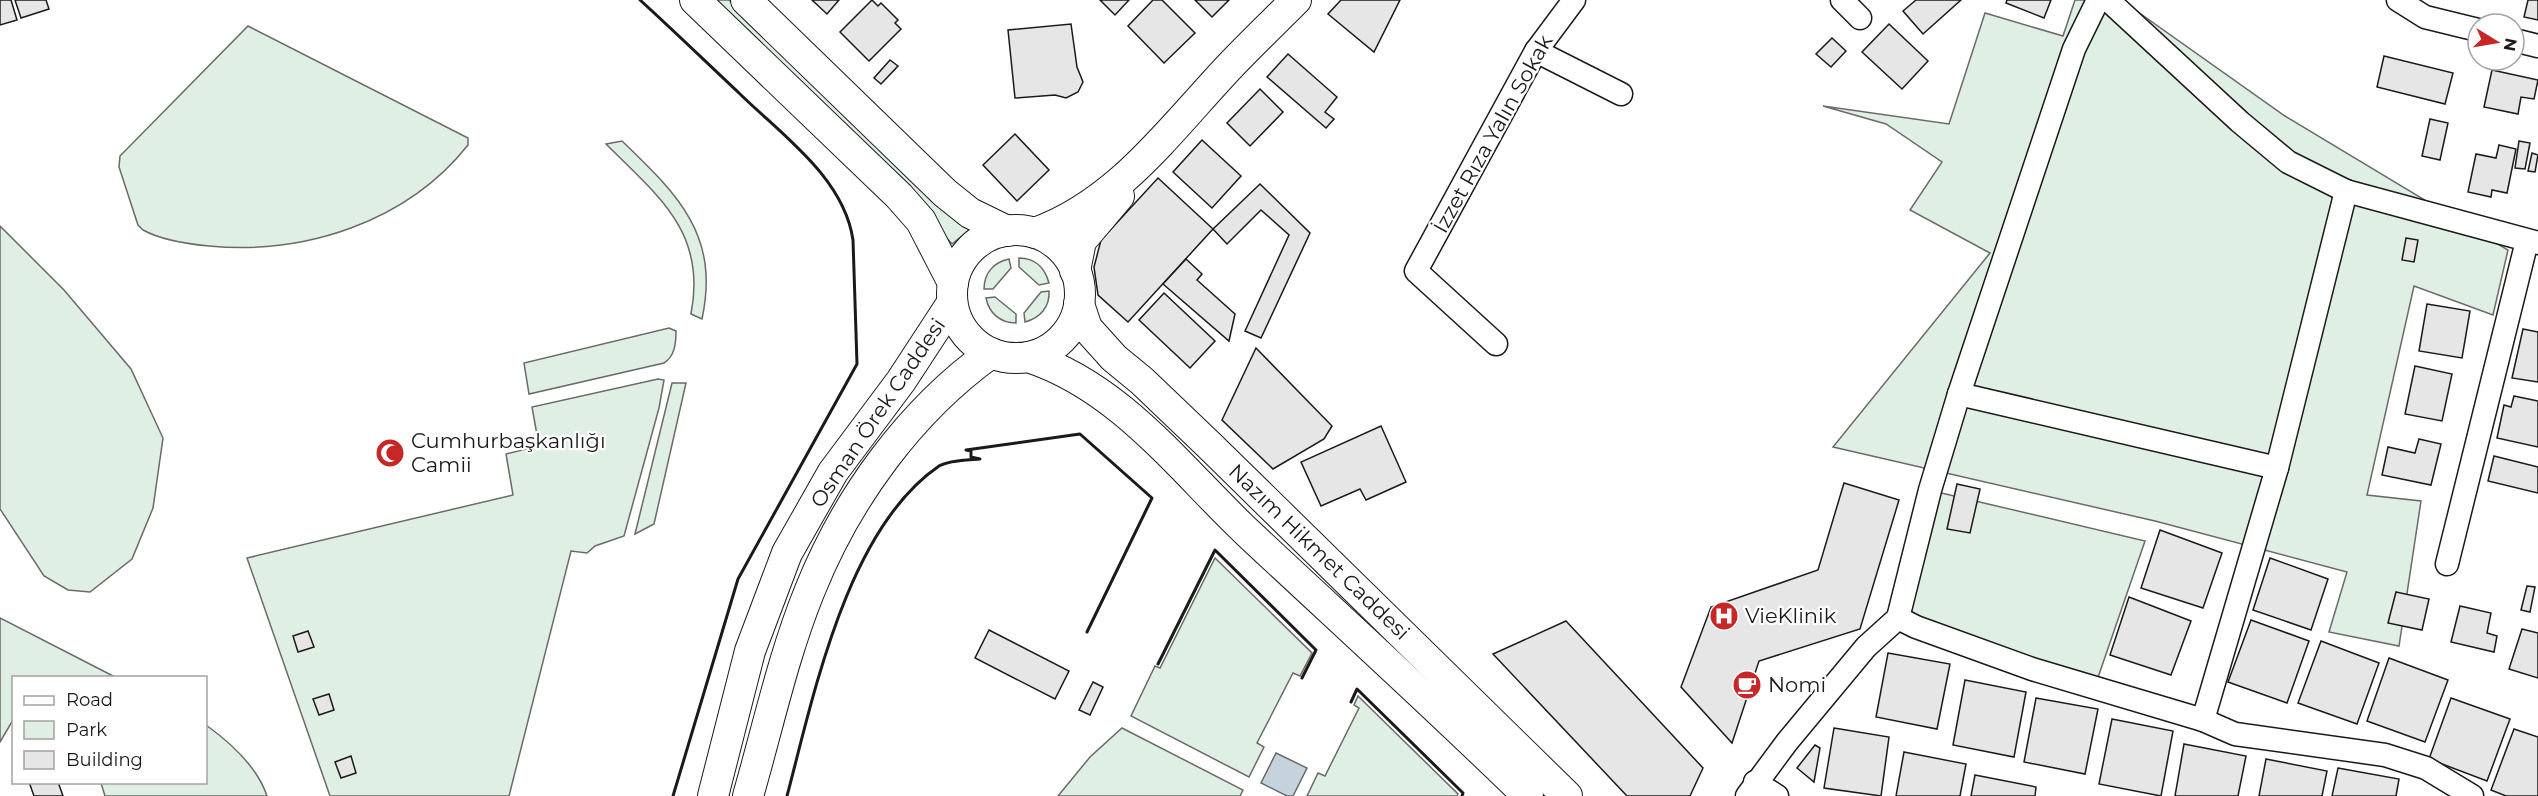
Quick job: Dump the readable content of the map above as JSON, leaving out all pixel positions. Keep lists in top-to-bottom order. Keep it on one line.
{"streets":{"main road":["Osman Örek Caddesi","Nazım Hikmet Caddesi"],"street":["İzzet Rıza Yalın Sokak"]},"crossings":[["Osman Örek Caddesi","Nazım Hikmet Caddesi"]],"places":{"mosque":["Cumhurbaşkanlığı Camii"],"hospital":["VieKlinik"],"cafe":["Nomi"]},"legend":["Road","Park","Building"],"north":"right"}
